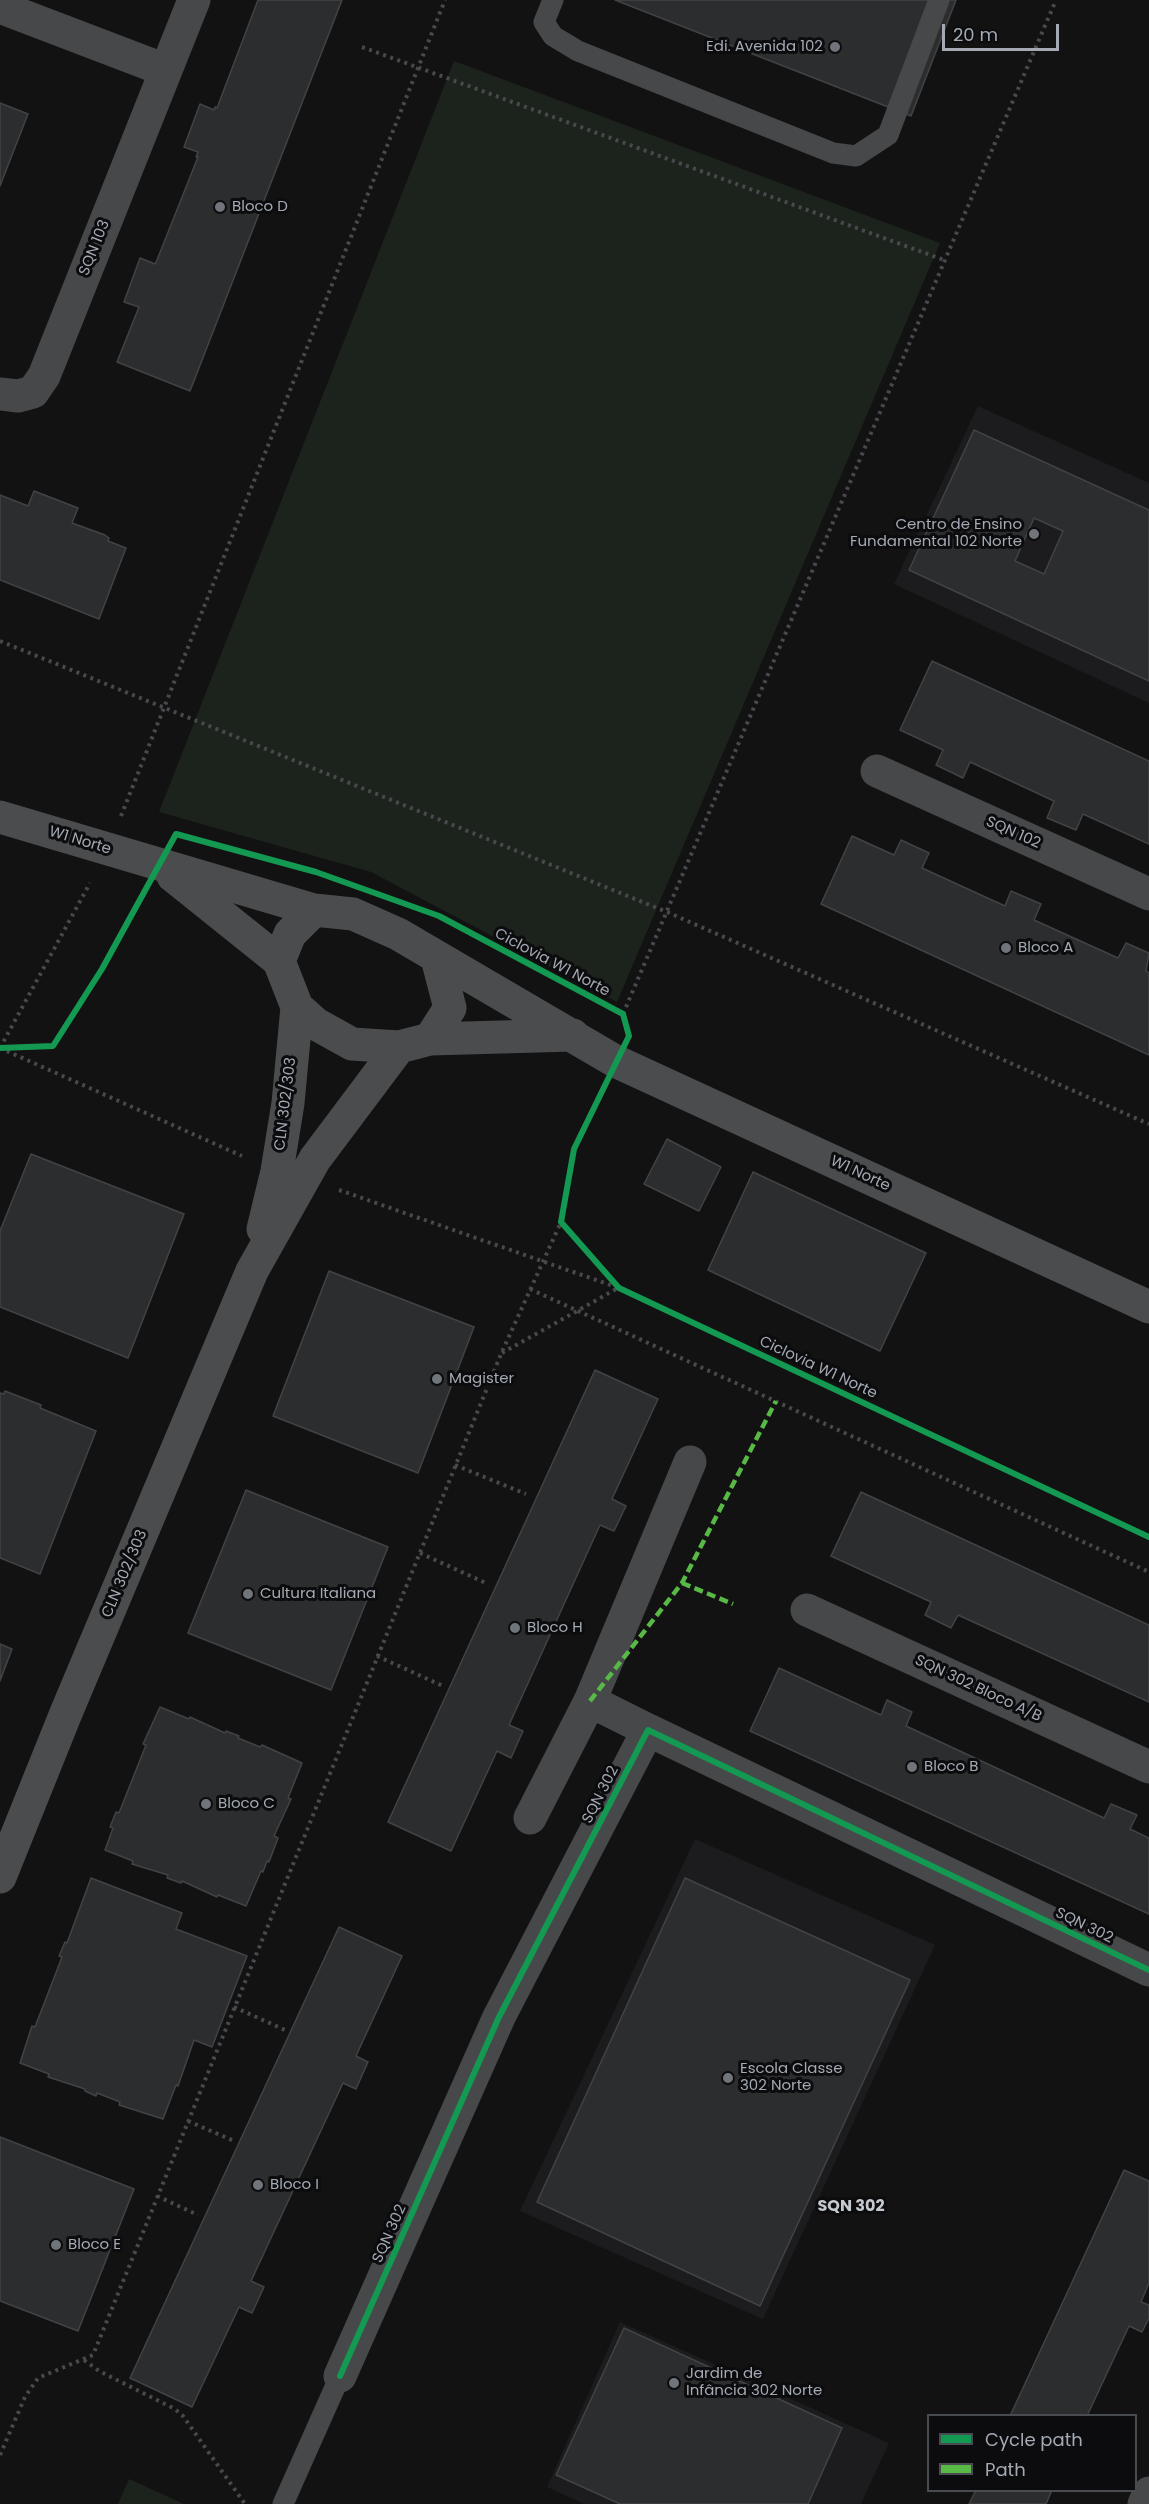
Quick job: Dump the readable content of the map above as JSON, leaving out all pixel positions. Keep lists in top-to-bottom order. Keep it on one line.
{"streets":{"street":["SQN 103","SQN 102","W1 Norte","CLN 302/303","SQN 302 Bloco A/B","SQN 302"],"cycle path":["Ciclovia W1 Norte"]},"crossings":[["W1 Norte","CLN 302/303"]],"districts":["SQN 302"],"places":["Edi. Avenida 102","Bloco D","Centro de Ensino Fundamental 102 Norte","Bloco A","Magister","Cultura Italiana","Bloco H","Bloco B","Bloco C","Escola Classe 302 Norte","Bloco I","Bloco E","Jardim de Infância 302 Norte"],"legend":["Cycle path","Path"],"scale_bar":"20 m"}
